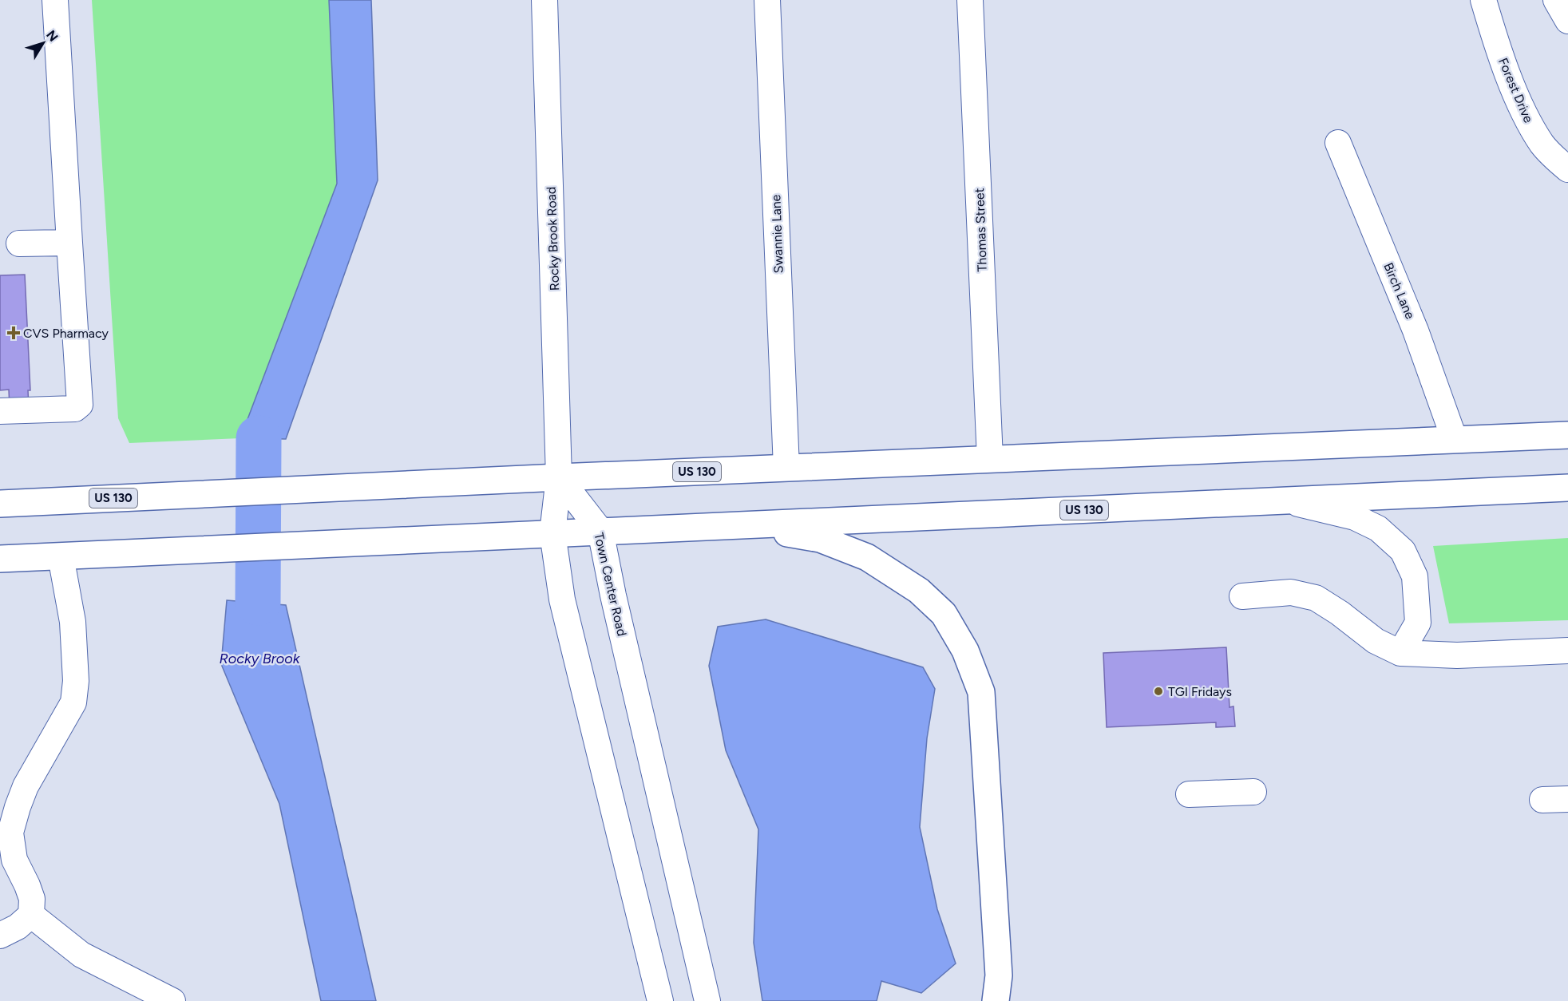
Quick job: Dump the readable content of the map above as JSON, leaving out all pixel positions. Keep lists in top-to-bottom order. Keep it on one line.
{"streets":{"highway":["US 130"],"street":["Forest Drive","Thomas Street","Swannie Lane","Rocky Brook Road","Birch Lane","Town Center Road"]},"crossings":[["Thomas Street","US 130"],["Swannie Lane","US 130"],["Rocky Brook Road","US 130"],["Rocky Brook Road","Town Center Road"],["Birch Lane","US 130"],["US 130","Town Center Road"]],"water":["Rocky Brook"],"places":{"health":["CVS Pharmacy"],"other":["TGI Fridays"]},"north":"top right"}
